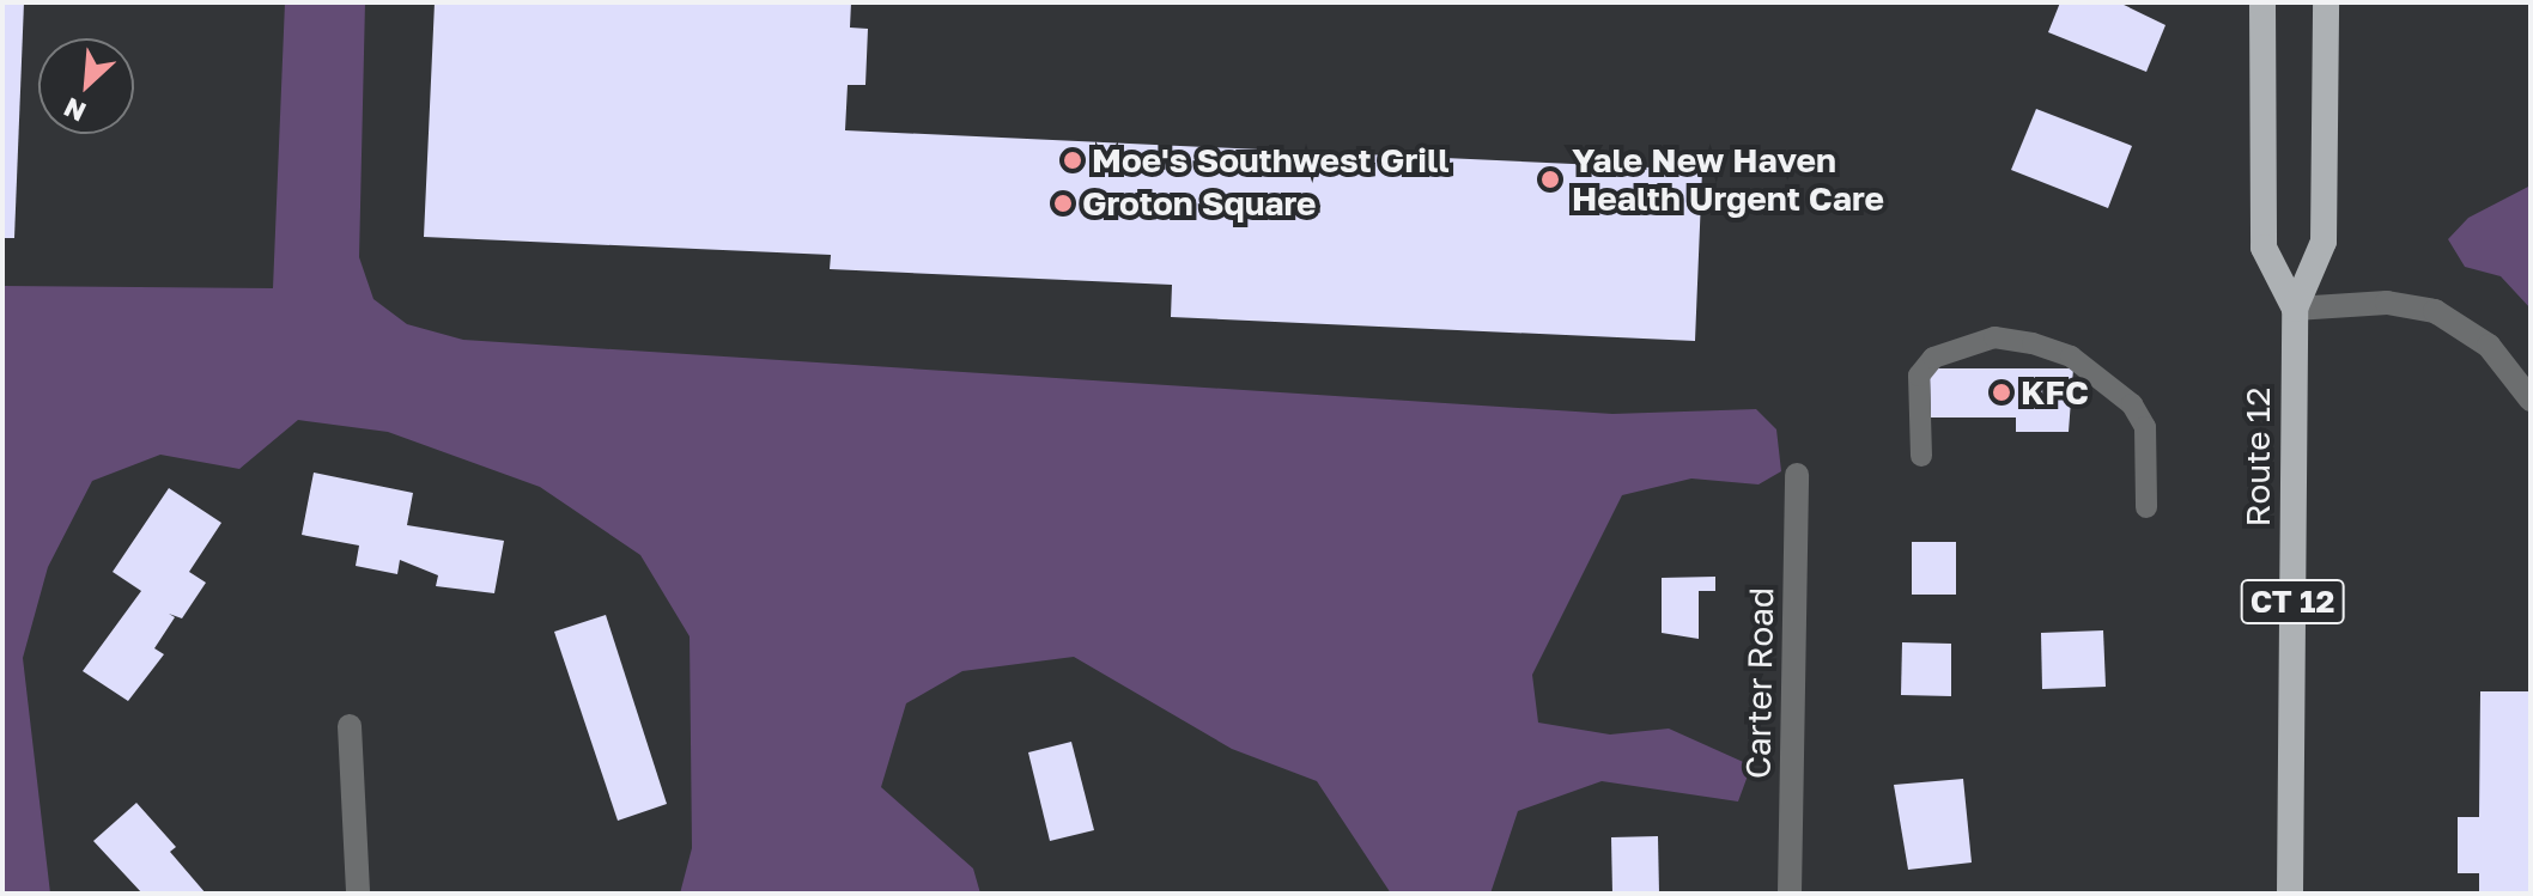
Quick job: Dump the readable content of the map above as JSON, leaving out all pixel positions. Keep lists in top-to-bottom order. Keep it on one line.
{"streets":{"highway":["Route 12","CT 12"],"street":["Carter Road"]},"places":["Moe's Southwest Grill","Yale New Haven Health Urgent Care","Groton Square","KFC"],"north":"bottom left"}
